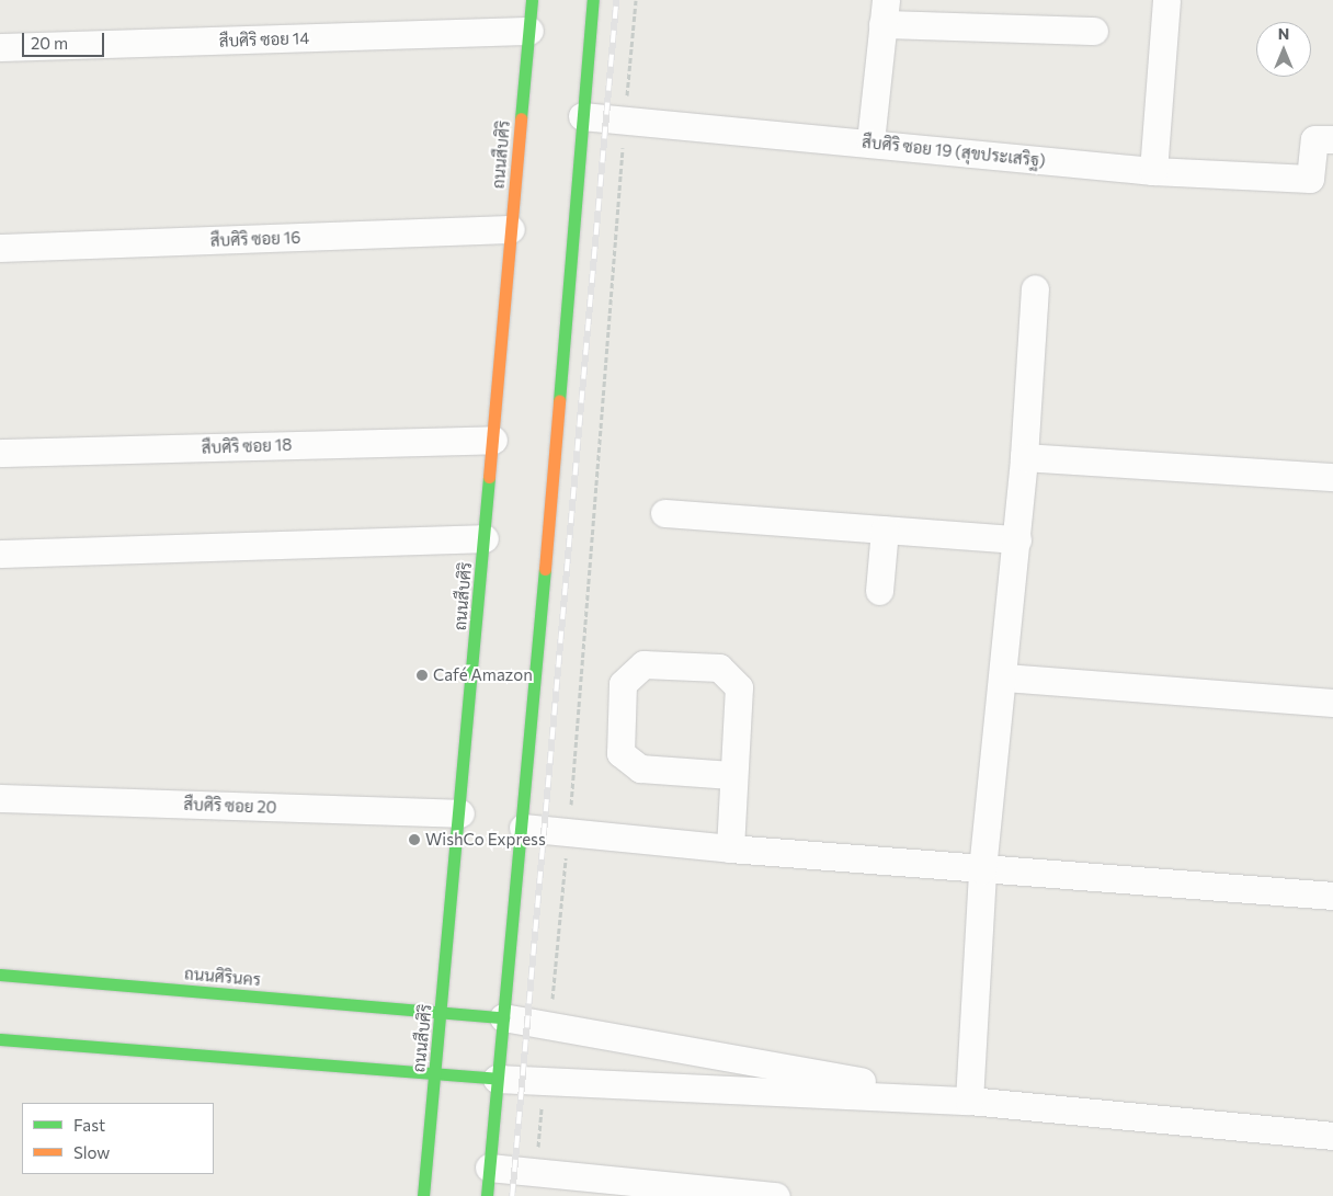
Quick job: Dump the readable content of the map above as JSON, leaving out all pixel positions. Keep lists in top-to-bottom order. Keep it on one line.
{"streets":{"street":["สืบศิริ ซอย 14","สืบศิริ ซอย 19 (สุขประเสริฐ)","ถนนสืบศิริ","สืบศิริ ซอย 16","สืบศิริ ซอย 18","สืบศิริ ซอย 20","ถนนศิรินคร"]},"crossings":[["สืบศิริ ซอย 14","ถนนสืบศิริ"],["ถนนสืบศิริ","สืบศิริ ซอย 16"],["ถนนสืบศิริ","สืบศิริ ซอย 18"],["ถนนสืบศิริ","สืบศิริ ซอย 20"],["ถนนสืบศิริ","ถนนศิรินคร"]],"places":["Café Amazon","WishCo Express"],"legend":["Fast","Slow"],"scale_bar":"20 m","north":"top"}
